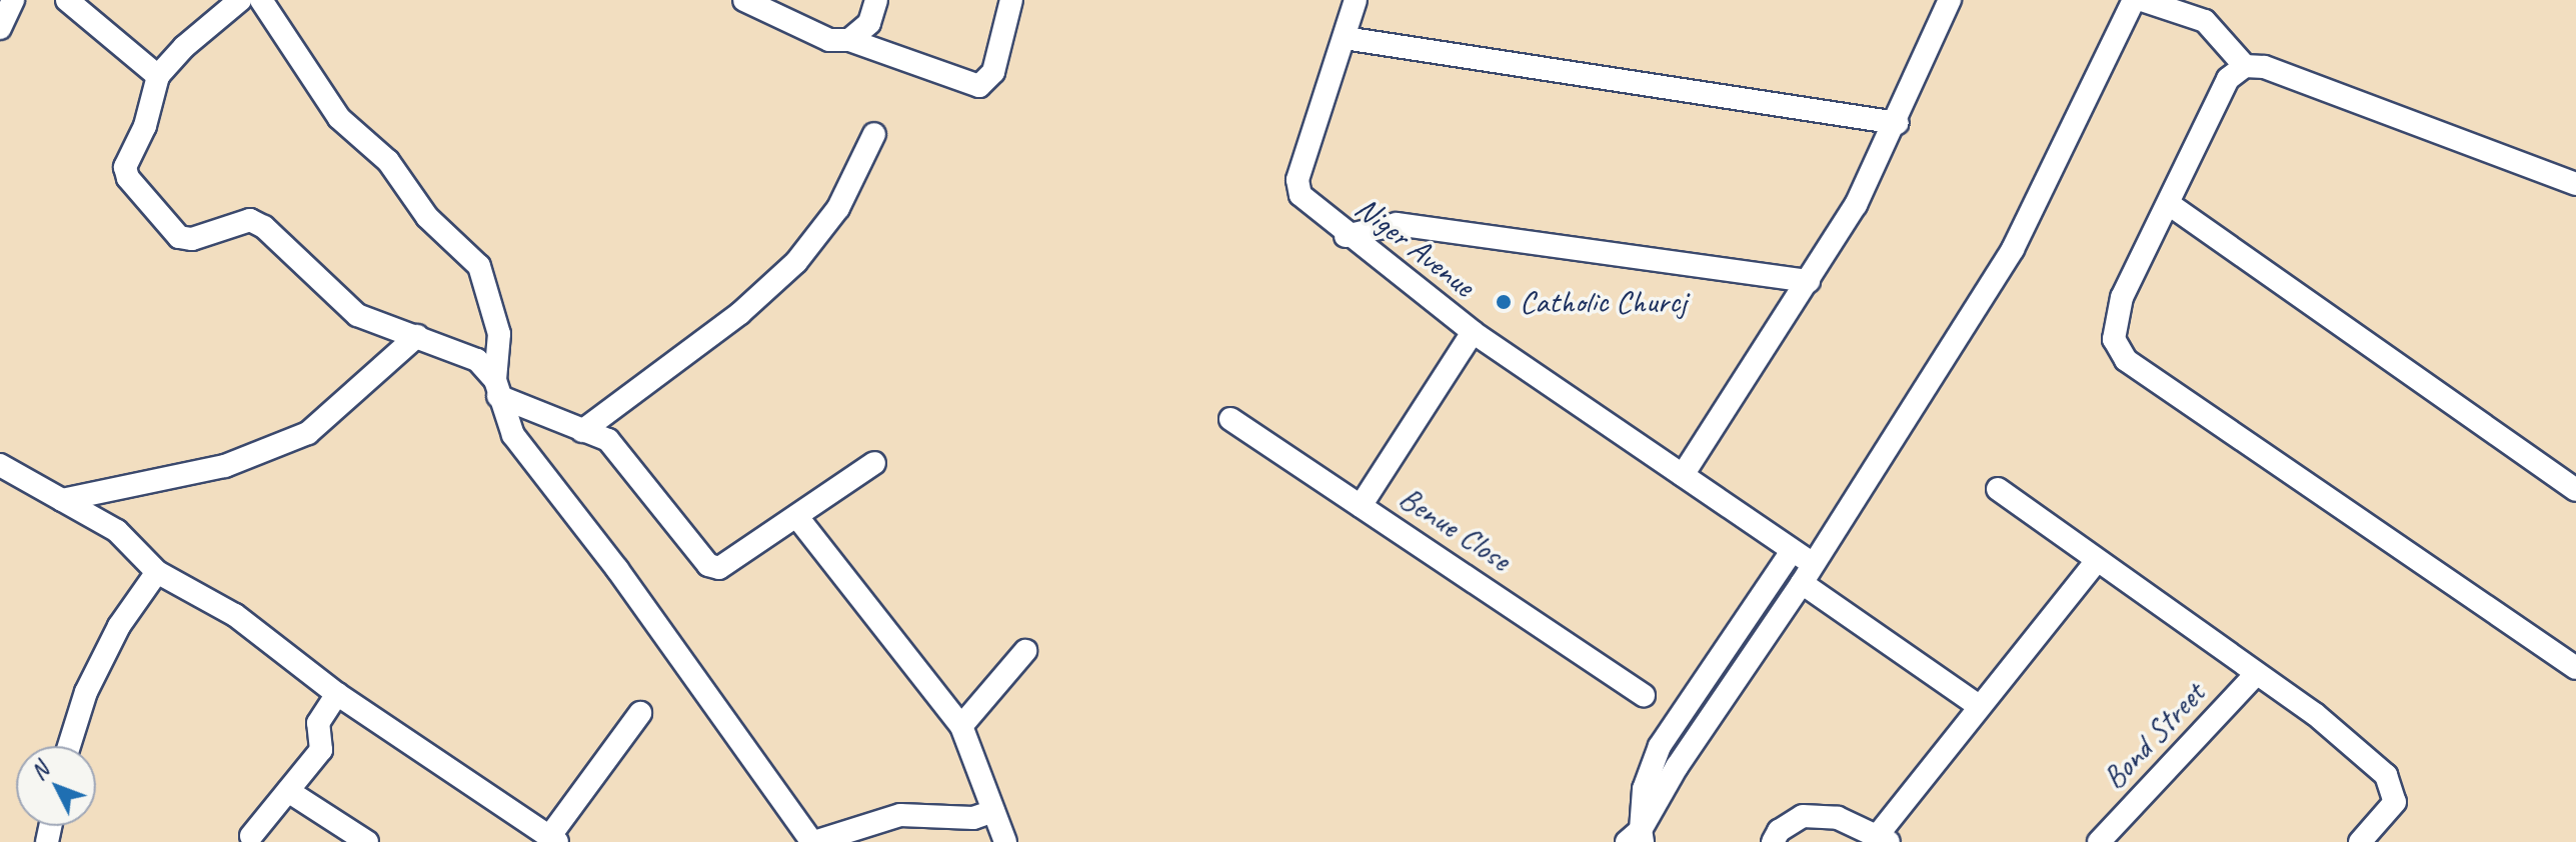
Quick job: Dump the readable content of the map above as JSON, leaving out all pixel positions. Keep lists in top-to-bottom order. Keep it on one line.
{"streets":{"street":["Niger Avenue","Benue Close","Bond Street"]},"places":["Catholic Churcj"],"north":"top left"}
